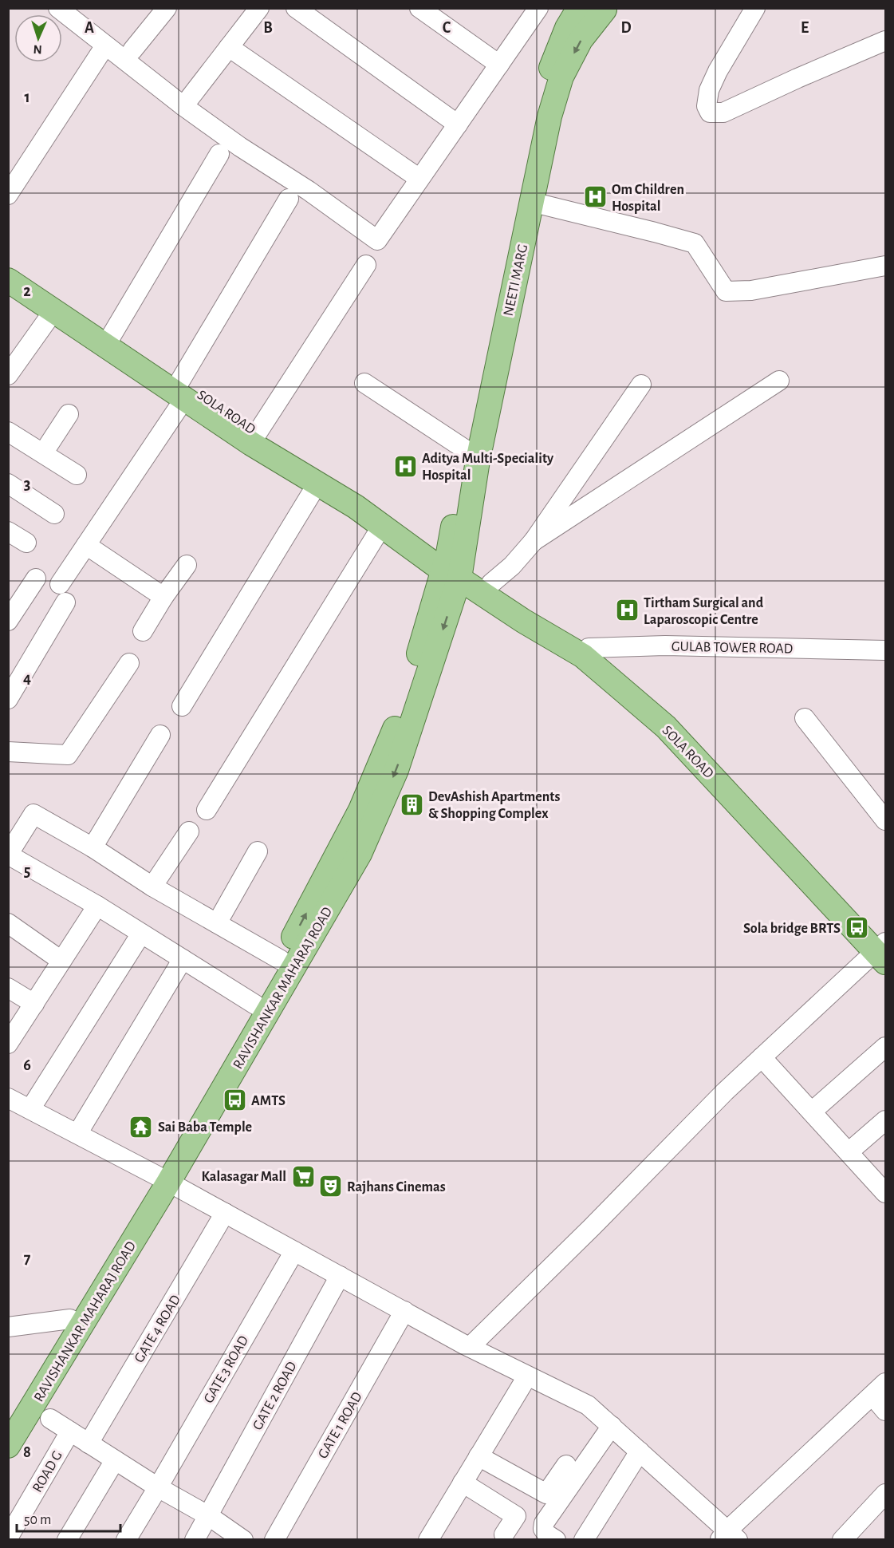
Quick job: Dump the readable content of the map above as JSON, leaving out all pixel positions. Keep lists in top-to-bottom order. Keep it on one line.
{"streets":{"main road":["NEETI MARG","SOLA ROAD","RAVISHANKAR MAHARAJ ROAD"],"street":["GULAB TOWER ROAD","GATE 4 ROAD","GATE 3 ROAD","GATE 2 ROAD","GATE 1 ROAD","ROAD G"]},"crossings":[["NEETI MARG","SOLA ROAD"],["NEETI MARG","RAVISHANKAR MAHARAJ ROAD"],["SOLA ROAD","GULAB TOWER ROAD"],["SOLA ROAD","RAVISHANKAR MAHARAJ ROAD"]],"places":{"hospital":["Om Children Hospital","Aditya Multi-Speciality Hospital","Tirtham Surgical and Laparoscopic Centre"],"building":["DevAshish Apartments & Shopping Complex"],"bus stop":["Sola bridge BRTS","AMTS"],"temple":["Sai Baba Temple"],"supermarket":["Kalasagar Mall"],"theatre":["Rajhans Cinemas"]},"scale_bar":"50 m","north":"bottom","grid":{"columns":["A","B","C","D","E"],"rows":["1","2","3","4","5","6","7","8"]}}
